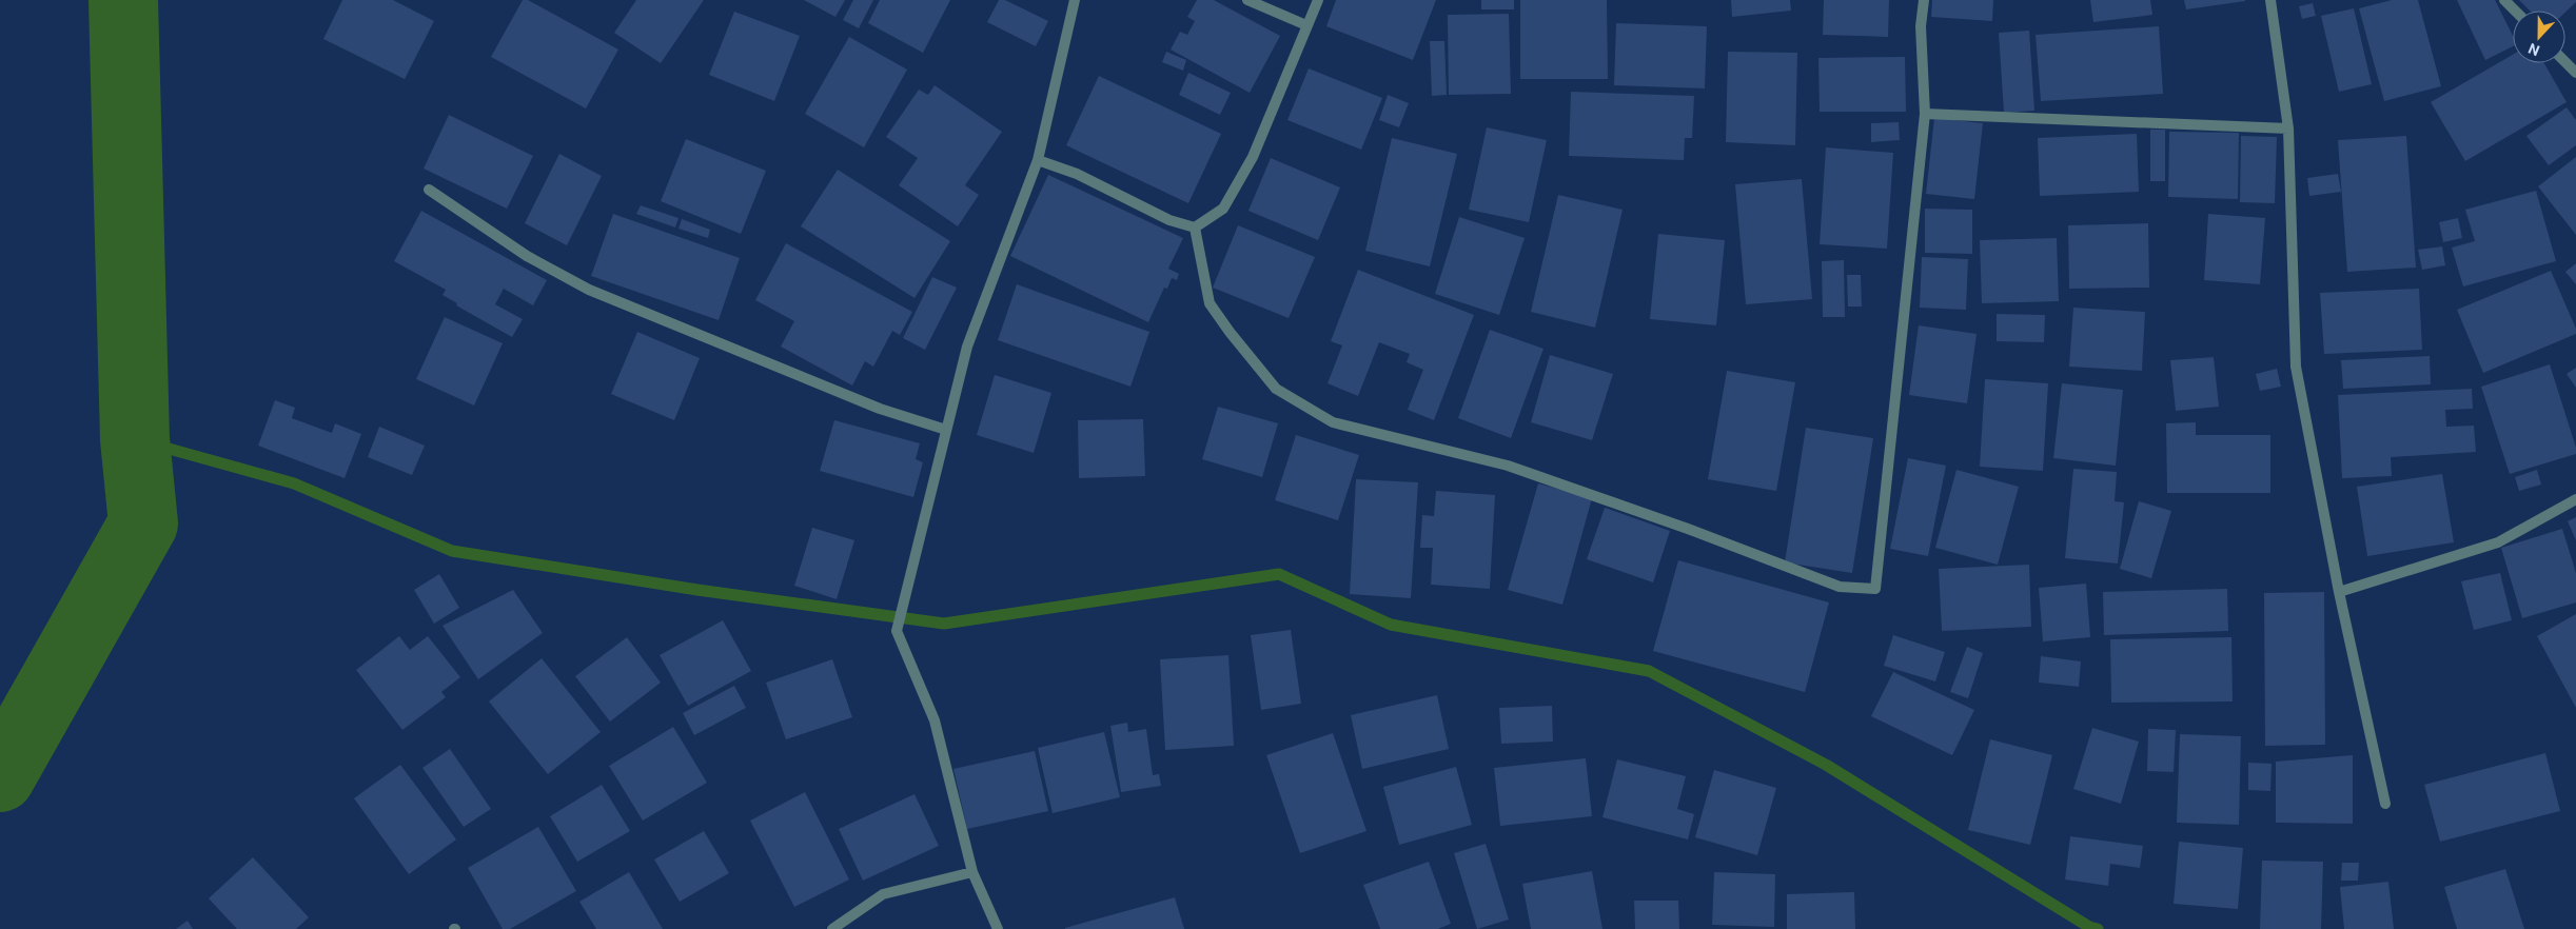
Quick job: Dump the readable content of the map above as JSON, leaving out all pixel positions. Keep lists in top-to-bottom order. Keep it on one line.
{"north":"bottom"}
